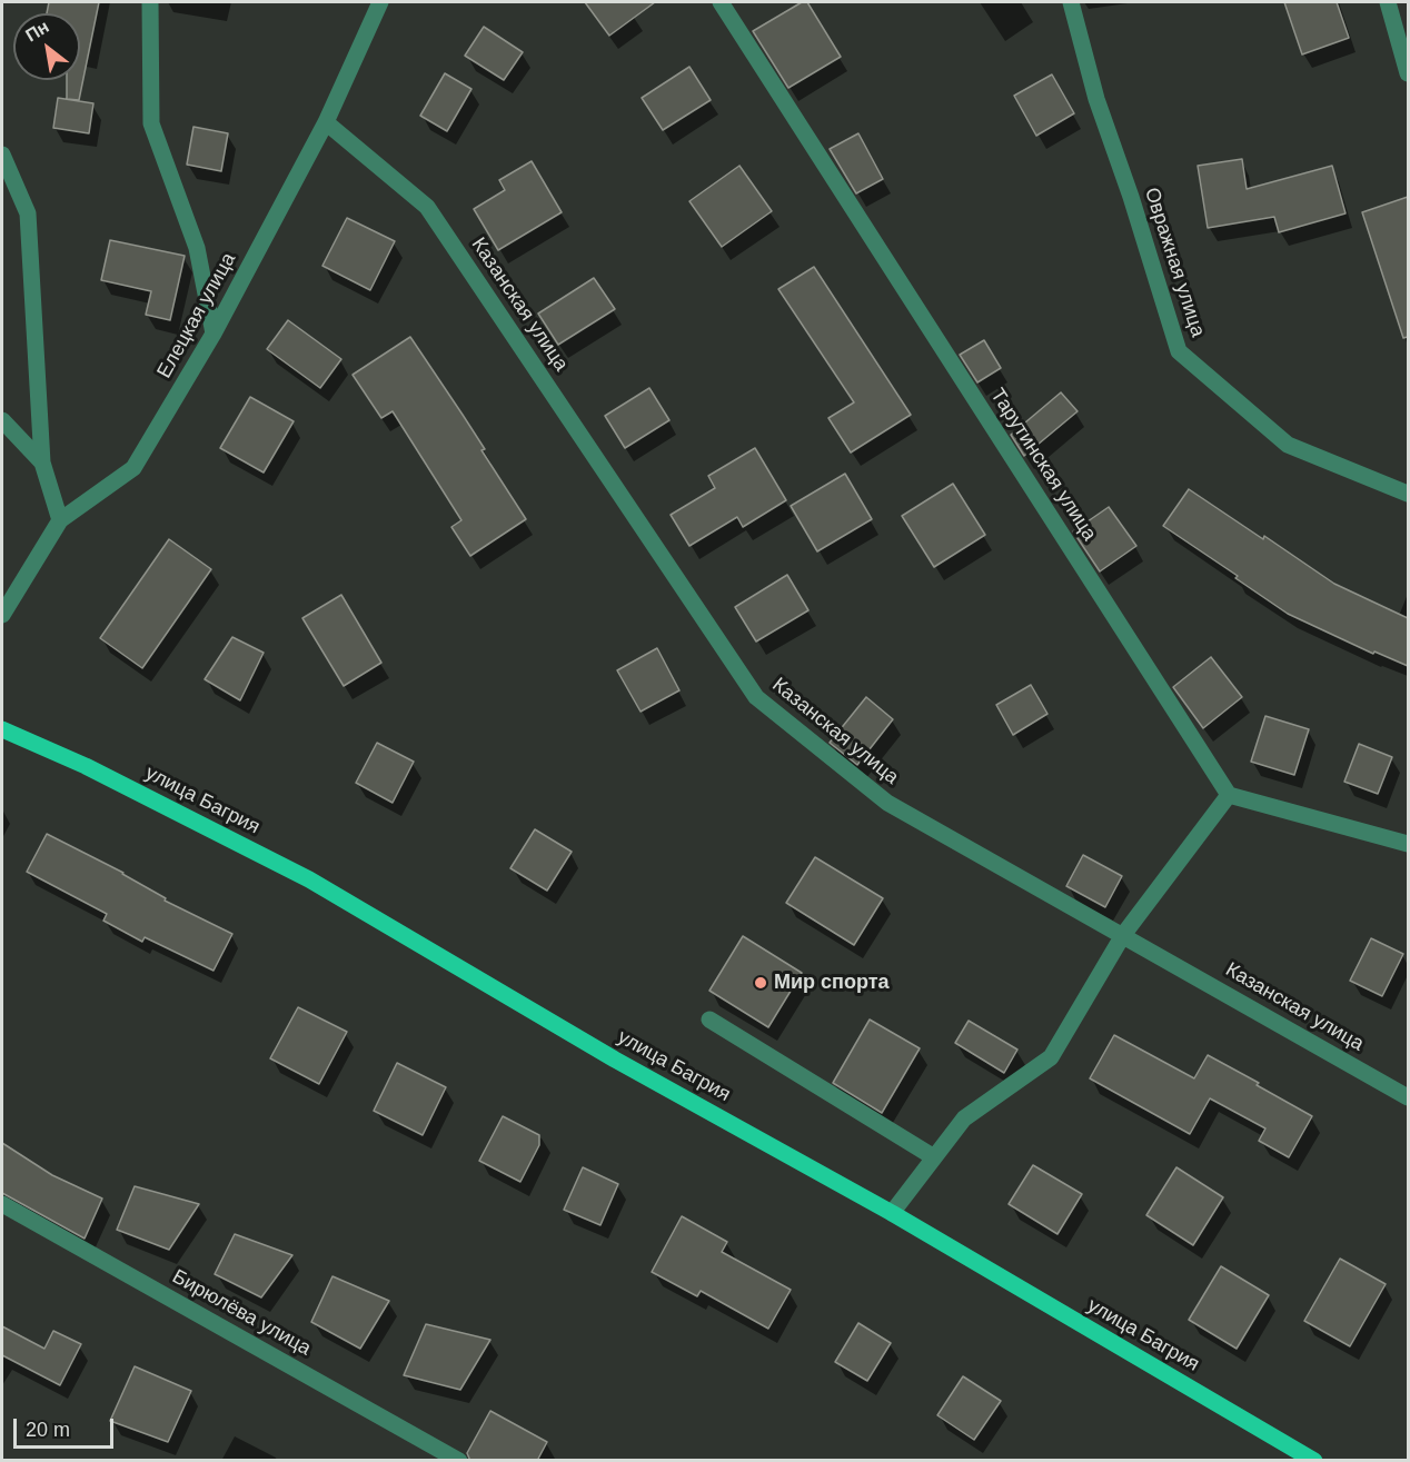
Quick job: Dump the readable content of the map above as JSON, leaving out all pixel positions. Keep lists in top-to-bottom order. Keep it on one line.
{"streets":{"main road":["улица Багрия"],"street":["Овражная улица","Казанская улица","Елецкая улица","Тарутинская улица","Бирюлёва улица"]},"crossings":[["Казанская улица","Елецкая улица"]],"places":["Мир спорта"],"scale_bar":"20 m","north":"top left"}
